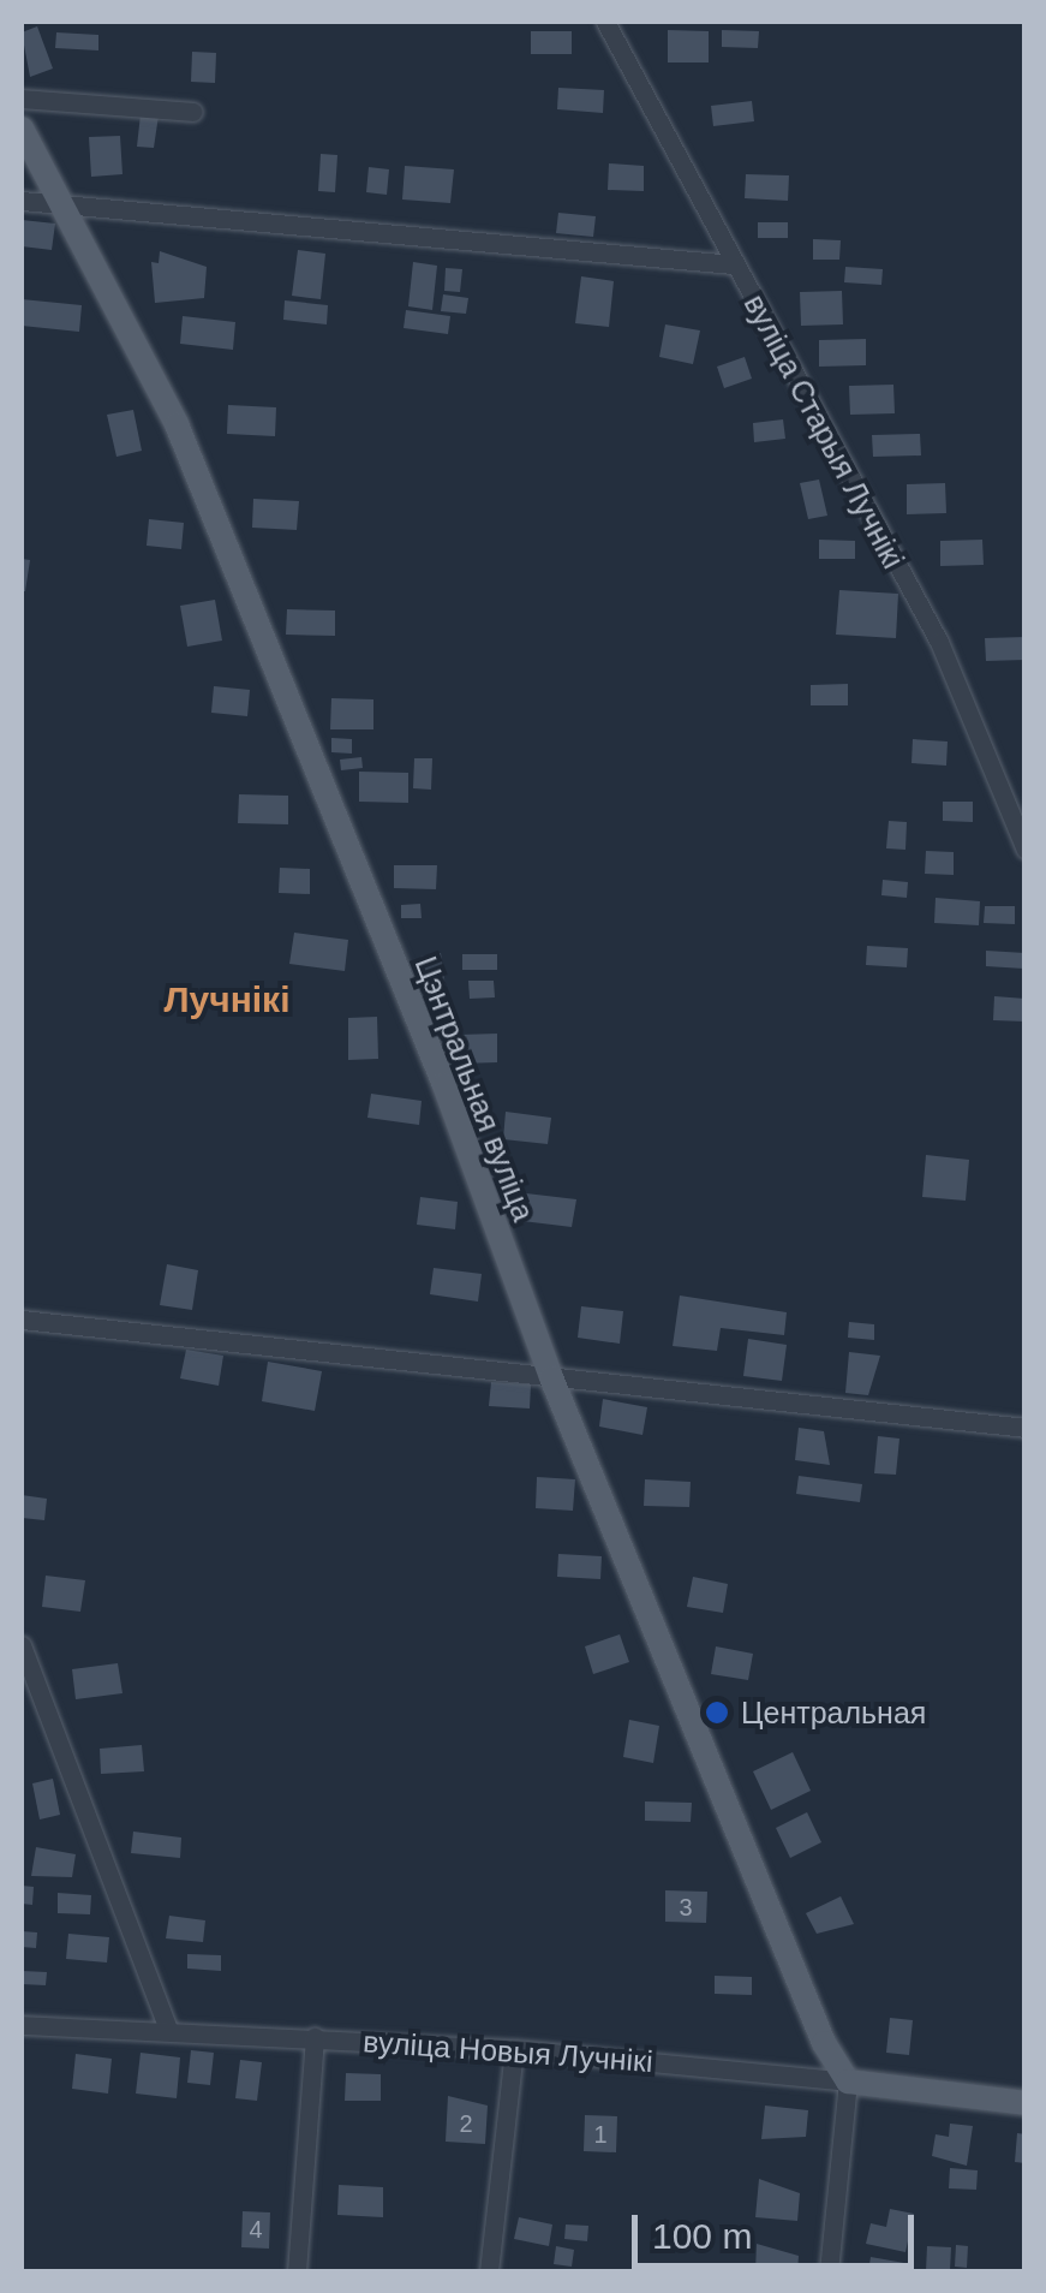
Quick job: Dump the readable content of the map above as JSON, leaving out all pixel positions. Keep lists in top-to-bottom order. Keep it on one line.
{"streets":{"main road":["Цэнтральная вуліца"],"street":["вуліца Старыя Лучнікі","вуліца Новыя Лучнікі"]},"crossings":[["Цэнтральная вуліца","вуліца Новыя Лучнікі"]],"districts":["Лучнікі"],"places":["Центральная"],"house_numbers":["3","2","1","4"],"scale_bar":"100 m"}
